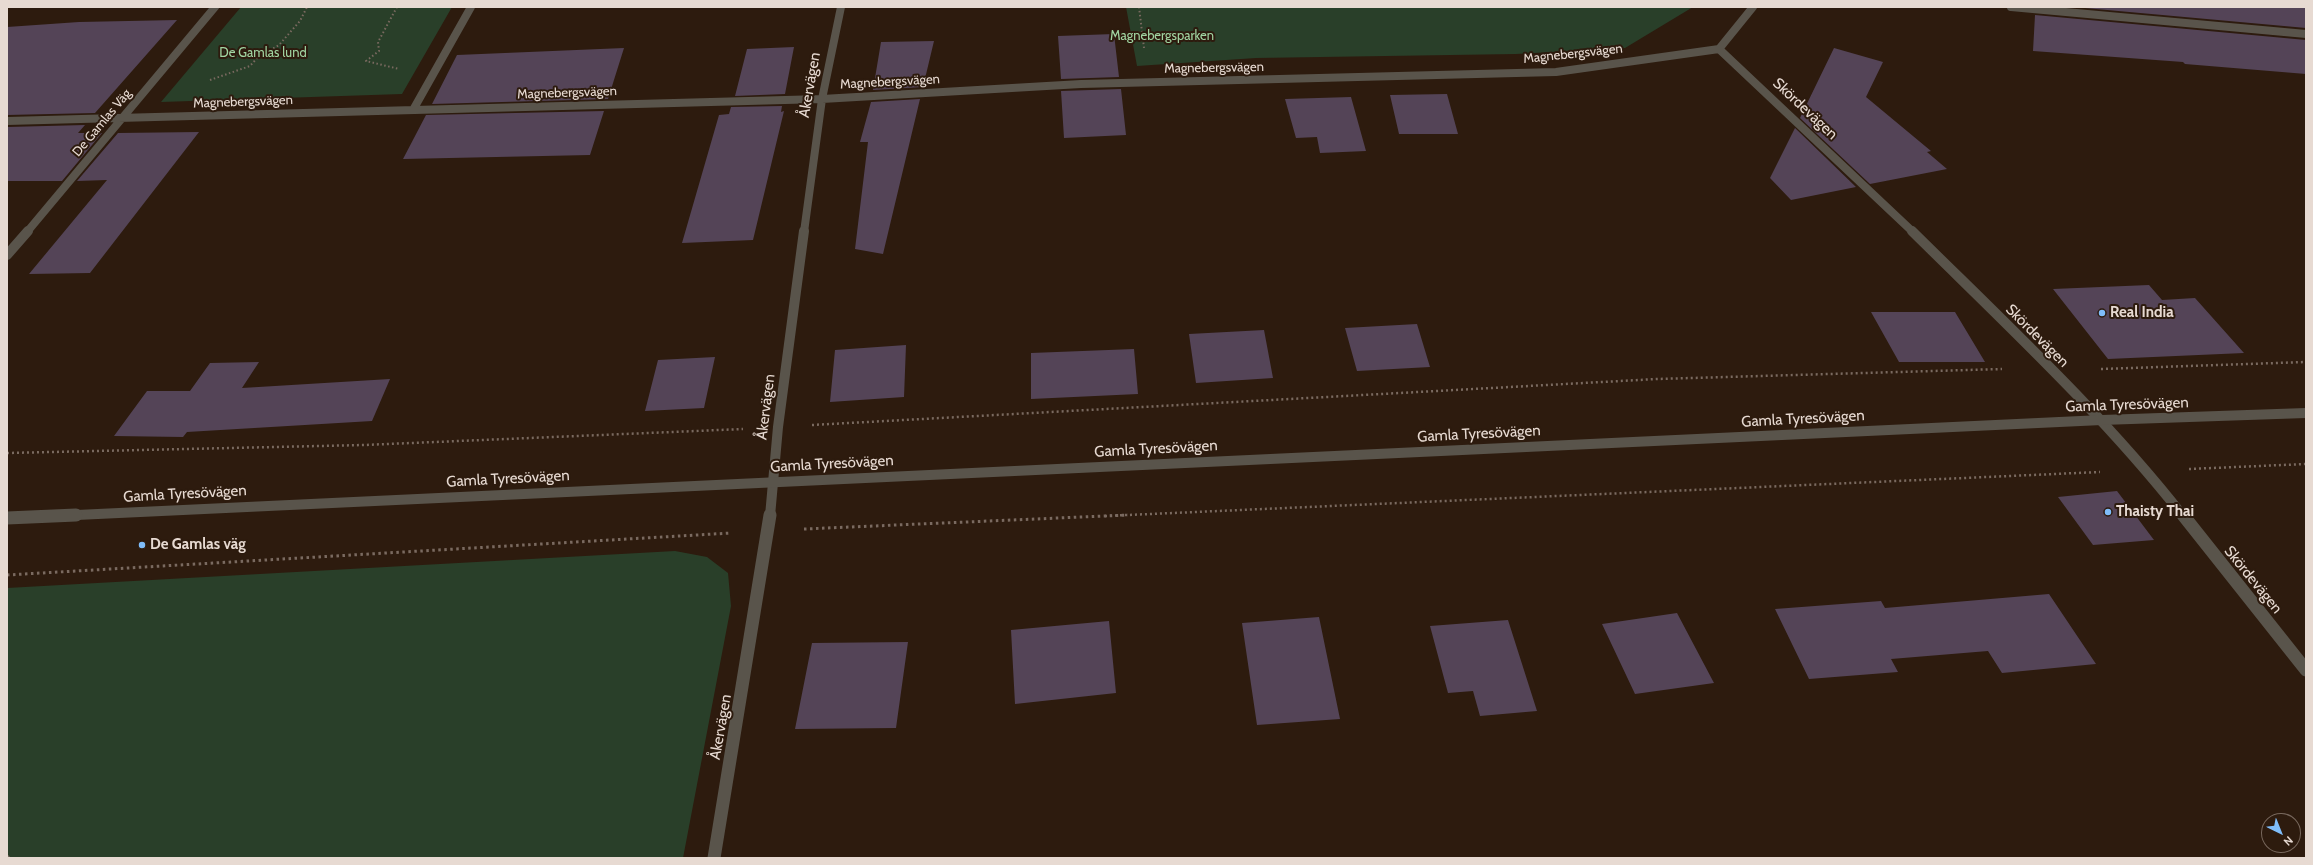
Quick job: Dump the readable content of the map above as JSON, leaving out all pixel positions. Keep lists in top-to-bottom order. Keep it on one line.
{"streets":{"street":["Magnebergsvägen","Åkervägen","Skördevägen","De Gamlas Väg","Gamla Tyresövägen"]},"crossings":[["Magnebergsvägen","Åkervägen"],["Magnebergsvägen","Skördevägen"],["Magnebergsvägen","De Gamlas Väg"],["Åkervägen","Gamla Tyresövägen"],["Skördevägen","Gamla Tyresövägen"]],"parks":["Magnebergsparken","De Gamlas lund"],"places":["Real India","Thaisty Thai","De Gamlas väg"],"north":"bottom right"}
